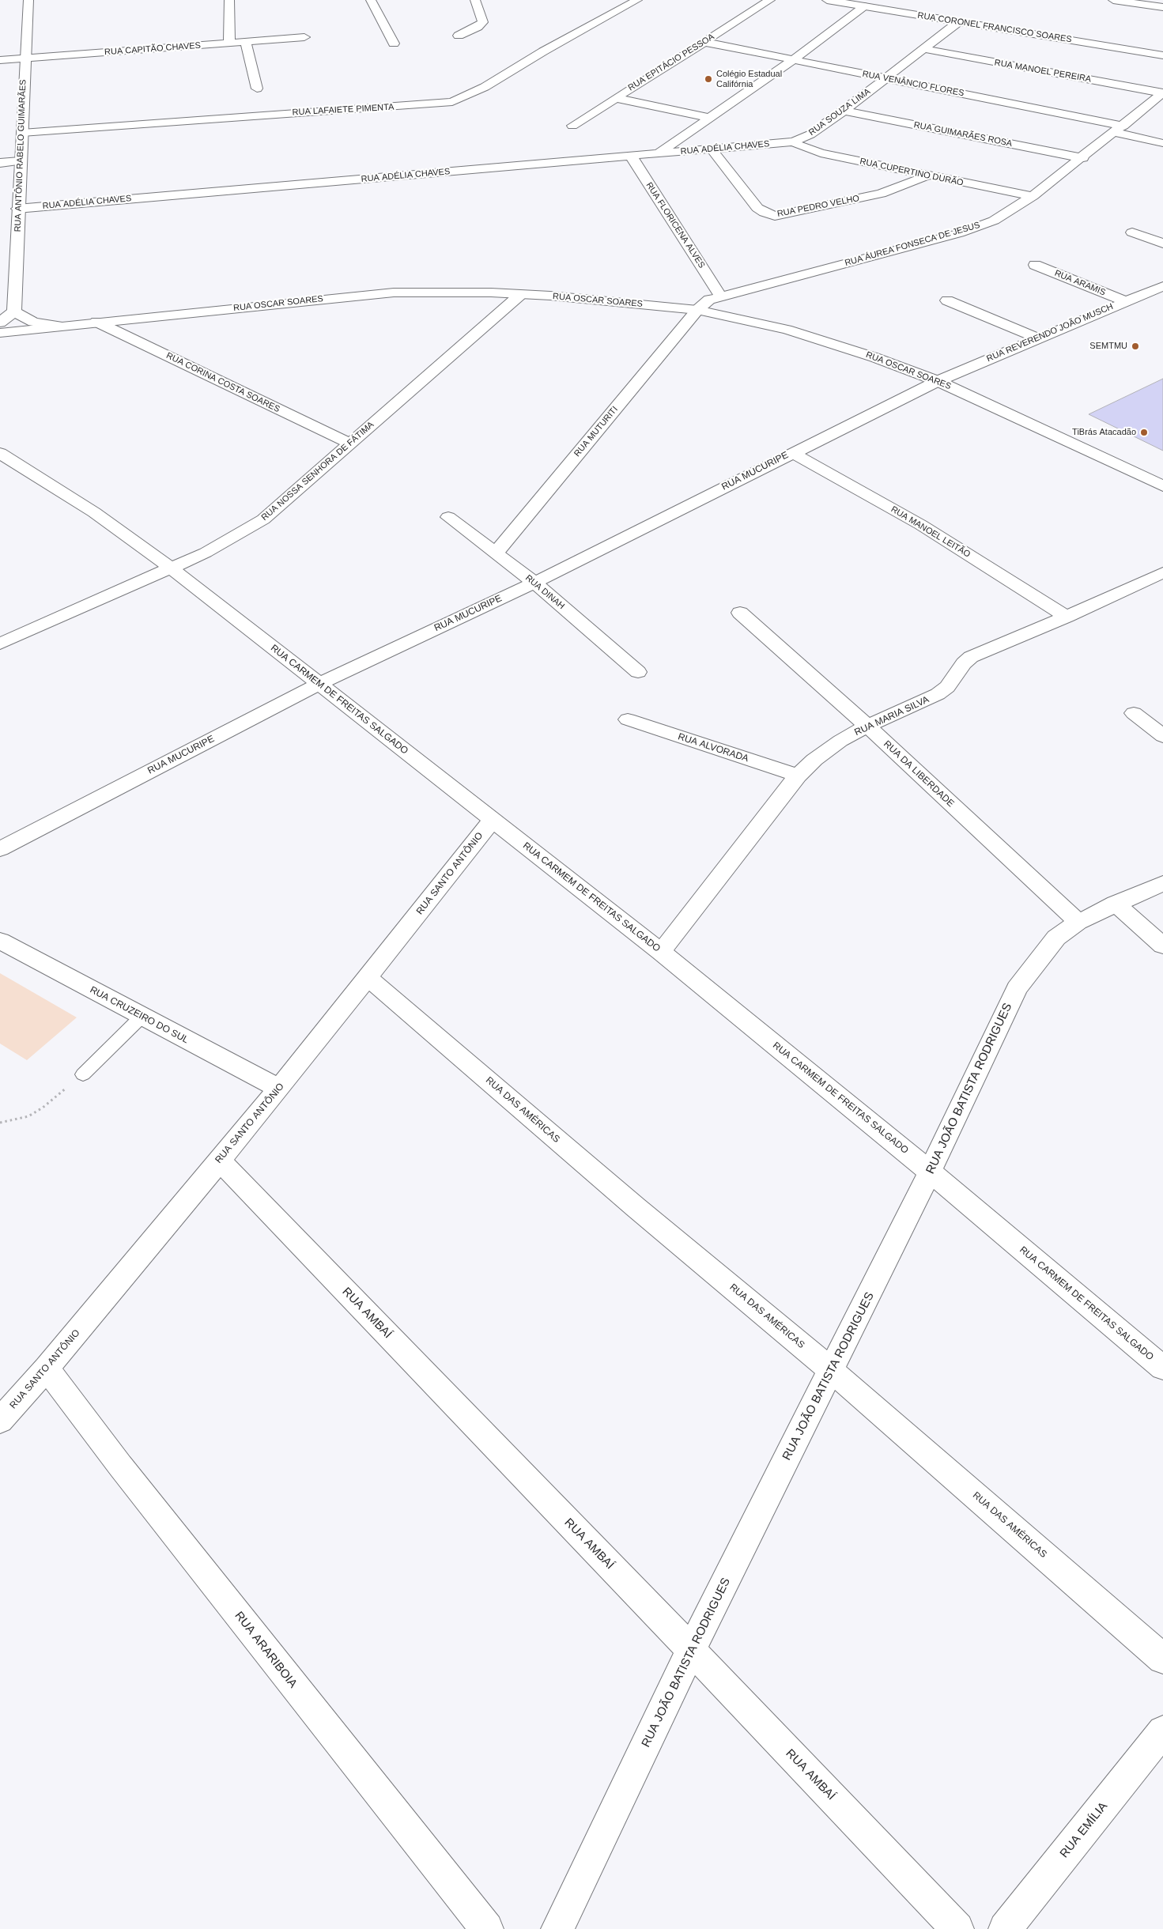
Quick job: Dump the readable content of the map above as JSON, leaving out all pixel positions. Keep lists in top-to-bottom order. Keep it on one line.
{"streets":{"street":["RUA CORONEL FRANCISCO SOARES","RUA CAPITÃO CHAVES","RUA EPITÁCIO PESSOA","RUA MANOEL PEREIRA","RUA VENÂNCIO FLORES","RUA LAFAIETE PIMENTA","RUA SOUZA LIMA","RUA GUIMARÃES ROSA","RUA ADÉLIA CHAVES","RUA ANTÔNIO RABELO GUIMARÃES","RUA CUPERTINO DURÃO","RUA PEDRO VELHO","RUA FLORICENA ALVES","RUA ÁUREA FONSECA DE JESUS","RUA ARAMIS","RUA OSCAR SOARES","RUA REVERENDO JOÃO MUSCH","RUA CORINA COSTA SOARES","RUA MUTURITI","RUA NOSSA SENHORA DE FÁTIMA","RUA MUCURIPE","RUA MANOEL LEITÃO","RUA DINAH","RUA CARMEM DE FREITAS SALGADO","RUA MARIA SILVA","RUA ALVORADA","RUA DA LIBERDADE","RUA SANTO ANTÔNIO","RUA CRUZEIRO DO SUL","RUA JOÃO BATISTA RODRIGUES","RUA DAS AMÉRICAS","RUA AMBAÍ","RUA ARARIBOIA","RUA EMÍLIA"]},"crossings":[["RUA CORONEL FRANCISCO SOARES","RUA SOUZA LIMA"],["RUA CAPITÃO CHAVES","RUA ANTÔNIO RABELO GUIMARÃES"],["RUA EPITÁCIO PESSOA","RUA VENÂNCIO FLORES"],["RUA MANOEL PEREIRA","RUA SOUZA LIMA"],["RUA MANOEL PEREIRA","RUA ÁUREA FONSECA DE JESUS"],["RUA VENÂNCIO FLORES","RUA SOUZA LIMA"],["RUA VENÂNCIO FLORES","RUA ÁUREA FONSECA DE JESUS"],["RUA LAFAIETE PIMENTA","RUA ANTÔNIO RABELO GUIMARÃES"],["RUA SOUZA LIMA","RUA GUIMARÃES ROSA"],["RUA SOUZA LIMA","RUA ADÉLIA CHAVES"],["RUA SOUZA LIMA","RUA CUPERTINO DURÃO"],["RUA GUIMARÃES ROSA","RUA ÁUREA FONSECA DE JESUS"],["RUA ADÉLIA CHAVES","RUA ANTÔNIO RABELO GUIMARÃES"],["RUA ADÉLIA CHAVES","RUA CUPERTINO DURÃO"],["RUA ADÉLIA CHAVES","RUA PEDRO VELHO"],["RUA ADÉLIA CHAVES","RUA FLORICENA ALVES"],["RUA CUPERTINO DURÃO","RUA PEDRO VELHO"],["RUA CUPERTINO DURÃO","RUA ÁUREA FONSECA DE JESUS"],["RUA FLORICENA ALVES","RUA ÁUREA FONSECA DE JESUS"],["RUA ÁUREA FONSECA DE JESUS","RUA OSCAR SOARES"],["RUA ÁUREA FONSECA DE JESUS","RUA MUTURITI"],["RUA ARAMIS","RUA REVERENDO JOÃO MUSCH"],["RUA OSCAR SOARES","RUA REVERENDO JOÃO MUSCH"],["RUA OSCAR SOARES","RUA CORINA COSTA SOARES"],["RUA OSCAR SOARES","RUA MUTURITI"],["RUA OSCAR SOARES","RUA NOSSA SENHORA DE FÁTIMA"],["RUA OSCAR SOARES","RUA MUCURIPE"],["RUA REVERENDO JOÃO MUSCH","RUA MUCURIPE"],["RUA CORINA COSTA SOARES","RUA NOSSA SENHORA DE FÁTIMA"],["RUA MUTURITI","RUA DINAH"],["RUA NOSSA SENHORA DE FÁTIMA","RUA CARMEM DE FREITAS SALGADO"],["RUA MUCURIPE","RUA MANOEL LEITÃO"],["RUA MUCURIPE","RUA DINAH"],["RUA MUCURIPE","RUA CARMEM DE FREITAS SALGADO"],["RUA MANOEL LEITÃO","RUA MARIA SILVA"],["RUA CARMEM DE FREITAS SALGADO","RUA MARIA SILVA"],["RUA CARMEM DE FREITAS SALGADO","RUA SANTO ANTÔNIO"],["RUA CARMEM DE FREITAS SALGADO","RUA JOÃO BATISTA RODRIGUES"],["RUA MARIA SILVA","RUA ALVORADA"],["RUA MARIA SILVA","RUA DA LIBERDADE"],["RUA DA LIBERDADE","RUA JOÃO BATISTA RODRIGUES"],["RUA SANTO ANTÔNIO","RUA CRUZEIRO DO SUL"],["RUA SANTO ANTÔNIO","RUA DAS AMÉRICAS"],["RUA SANTO ANTÔNIO","RUA AMBAÍ"],["RUA SANTO ANTÔNIO","RUA ARARIBOIA"],["RUA JOÃO BATISTA RODRIGUES","RUA DAS AMÉRICAS"],["RUA JOÃO BATISTA RODRIGUES","RUA AMBAÍ"]],"places":["Colégio Estadual Califórnia","SEMTMU","TiBrás Atacadão"]}
